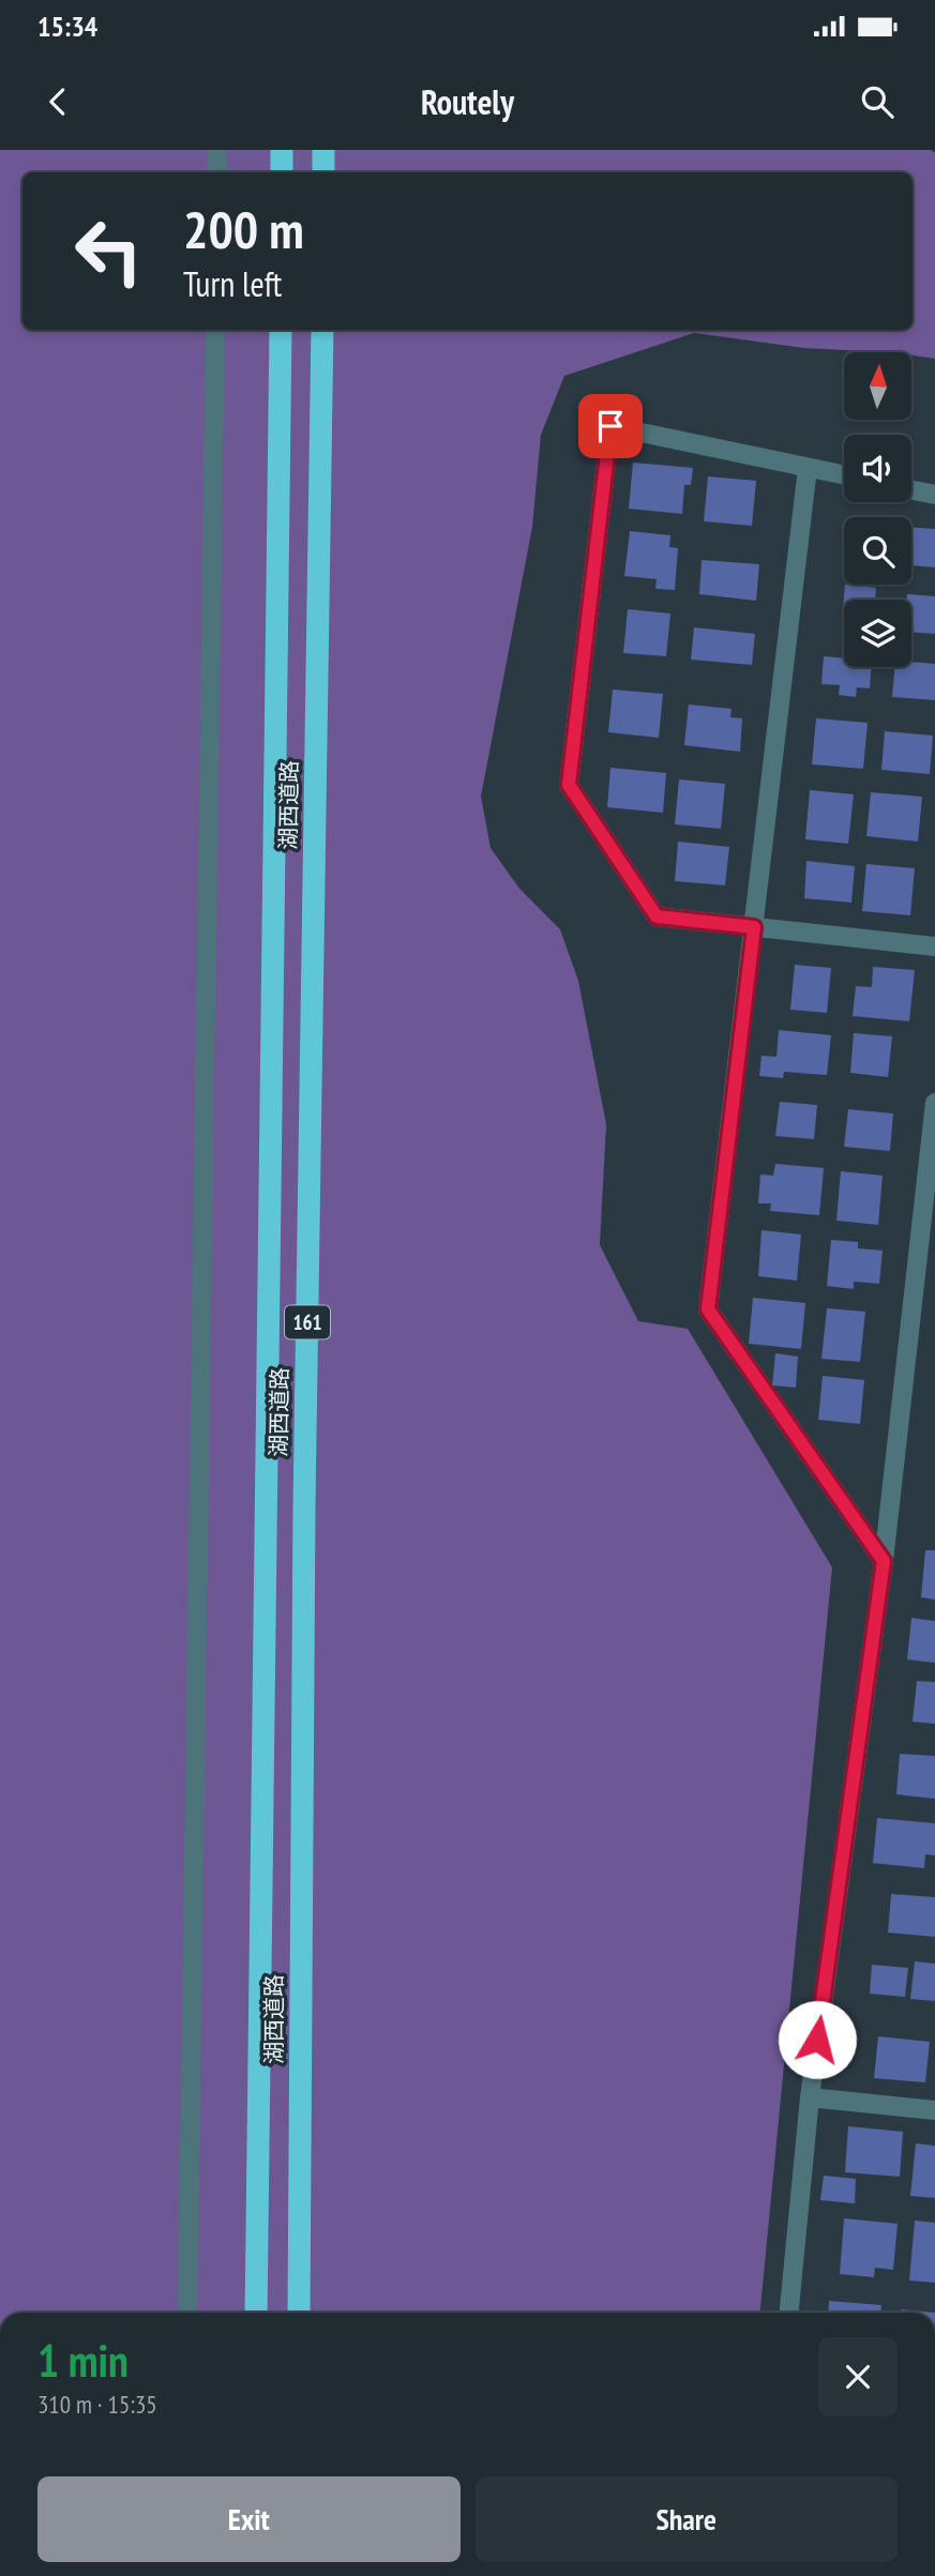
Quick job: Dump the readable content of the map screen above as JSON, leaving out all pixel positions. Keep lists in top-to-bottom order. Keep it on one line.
{"streets":{"highway":["湖西道路","161"]},"north":"top","page":{"status":"15:34","header":"Routely","turn":["200 m","Turn left"],"heading":["1 min","310 m · 15:35"],"buttons":["Exit","Share"]}}
